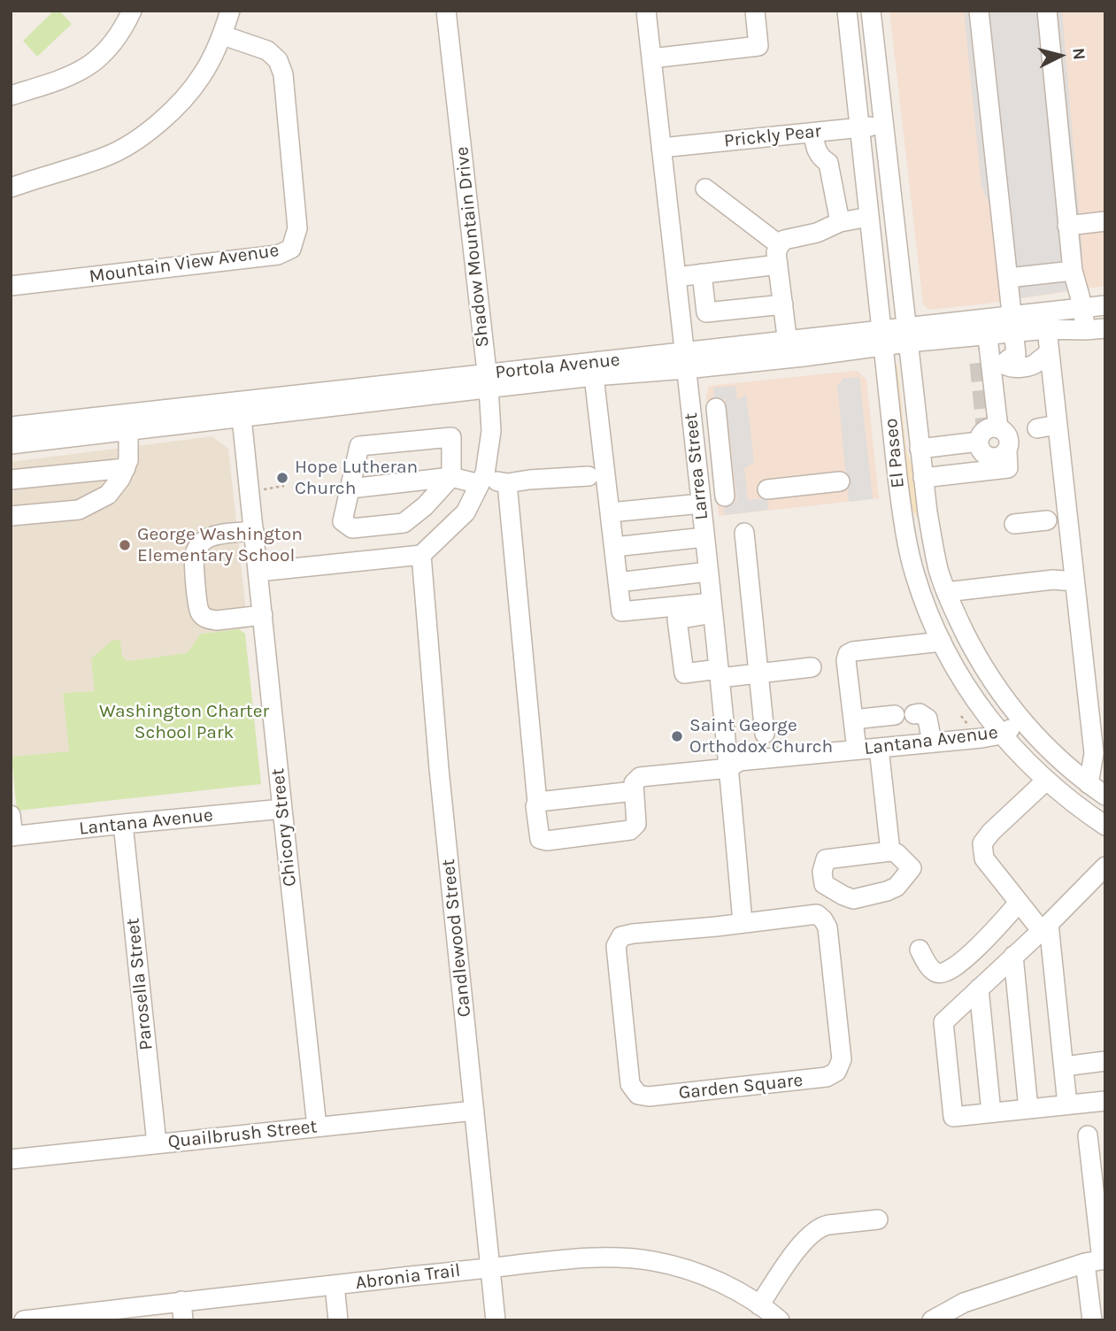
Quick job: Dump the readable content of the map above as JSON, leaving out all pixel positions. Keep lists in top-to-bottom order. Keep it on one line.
{"streets":{"street":["Prickly Pear","Shadow Mountain Drive","Mountain View Avenue","Portola Avenue","El Paseo","Larrea Street","Lantana Avenue","Chicory Street","Candlewood Street","Parosella Street","Garden Square","Quailbrush Street","Abronia Trail"]},"crossings":[["Prickly Pear","El Paseo"],["Prickly Pear","Larrea Street"],["Shadow Mountain Drive","Portola Avenue"],["Shadow Mountain Drive","Candlewood Street"],["Portola Avenue","El Paseo"],["Portola Avenue","Larrea Street"],["Portola Avenue","Chicory Street"],["El Paseo","Lantana Avenue"],["Larrea Street","Lantana Avenue"],["Larrea Street","Garden Square"],["Lantana Avenue","Chicory Street"],["Lantana Avenue","Parosella Street"],["Chicory Street","Quailbrush Street"],["Candlewood Street","Quailbrush Street"],["Candlewood Street","Abronia Trail"],["Parosella Street","Quailbrush Street"]],"parks":["Washington Charter School Park"],"places":["Hope Lutheran Church","George Washington Elementary School","Saint George Orthodox Church"],"north":"right"}
